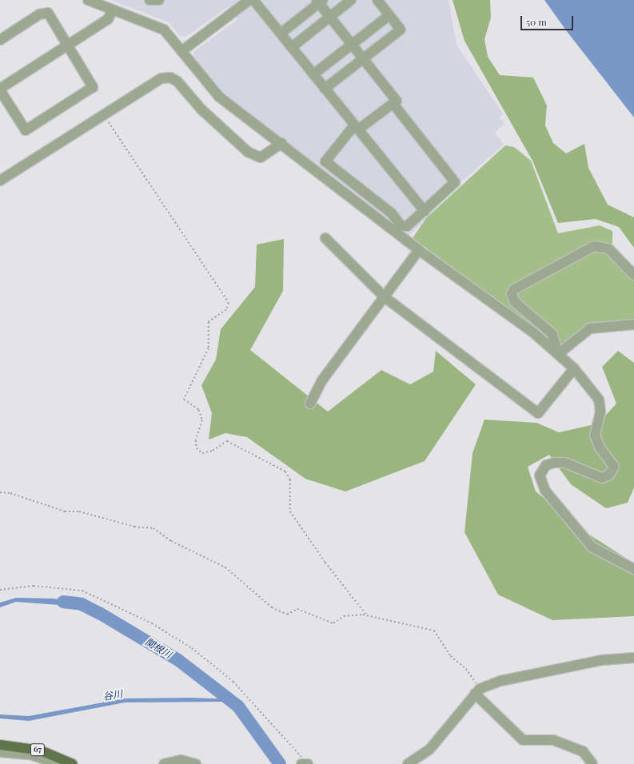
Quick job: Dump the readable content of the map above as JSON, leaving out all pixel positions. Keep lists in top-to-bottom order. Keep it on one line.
{"streets":{"main road":["67"]},"water":["関根川","谷川"],"scale_bar":"50 m"}
